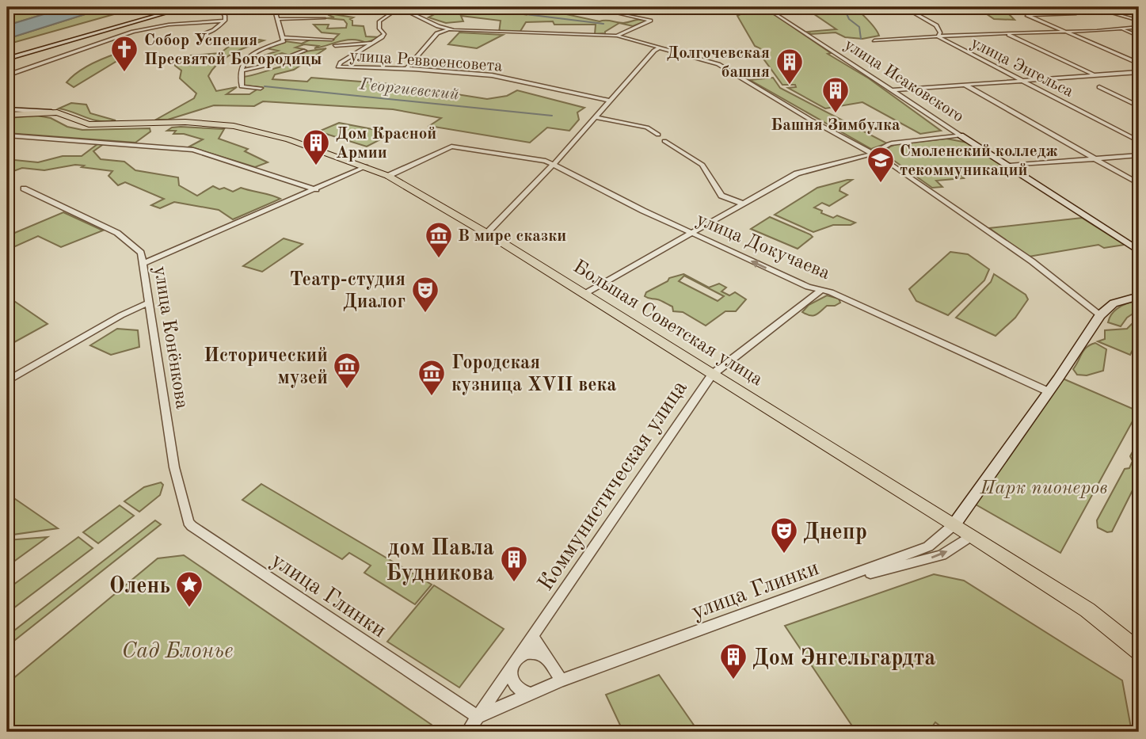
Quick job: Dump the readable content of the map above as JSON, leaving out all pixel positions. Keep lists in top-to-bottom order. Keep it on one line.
{"streets":{"main road":["Большая Советская улица"],"street":["улица Реввоенсовета","улица Энгельса","улица Исаковского","улица Докучаева","улица Конёнкова","Коммунистическая улица","улица Глинки"]},"crossings":[["улица Докучаева","Большая Советская улица"],["улица Докучаева","Коммунистическая улица"],["Большая Советская улица","Коммунистическая улица"],["Большая Советская улица","улица Глинки"],["улица Конёнкова","улица Глинки"],["Коммунистическая улица","улица Глинки"]],"water":["Георгиевский"],"parks":["Парк пионеров","Сад Блонье"],"places":{"church":["Собор Успения Пресвятой Богородицы"],"building":["Долгочевская башня","Башня Зимбулка","Дом Красной Армии","дом Павла Будникова","Дом Энгельгардта"],"school or university":["Смоленский колледж текоммуникаций"],"museum":["В мире сказки","Исторический музей","Городская кузница XVII века"],"theatre":["Театр-студия Диалог","Днепр"],"place":["Олень"]}}
